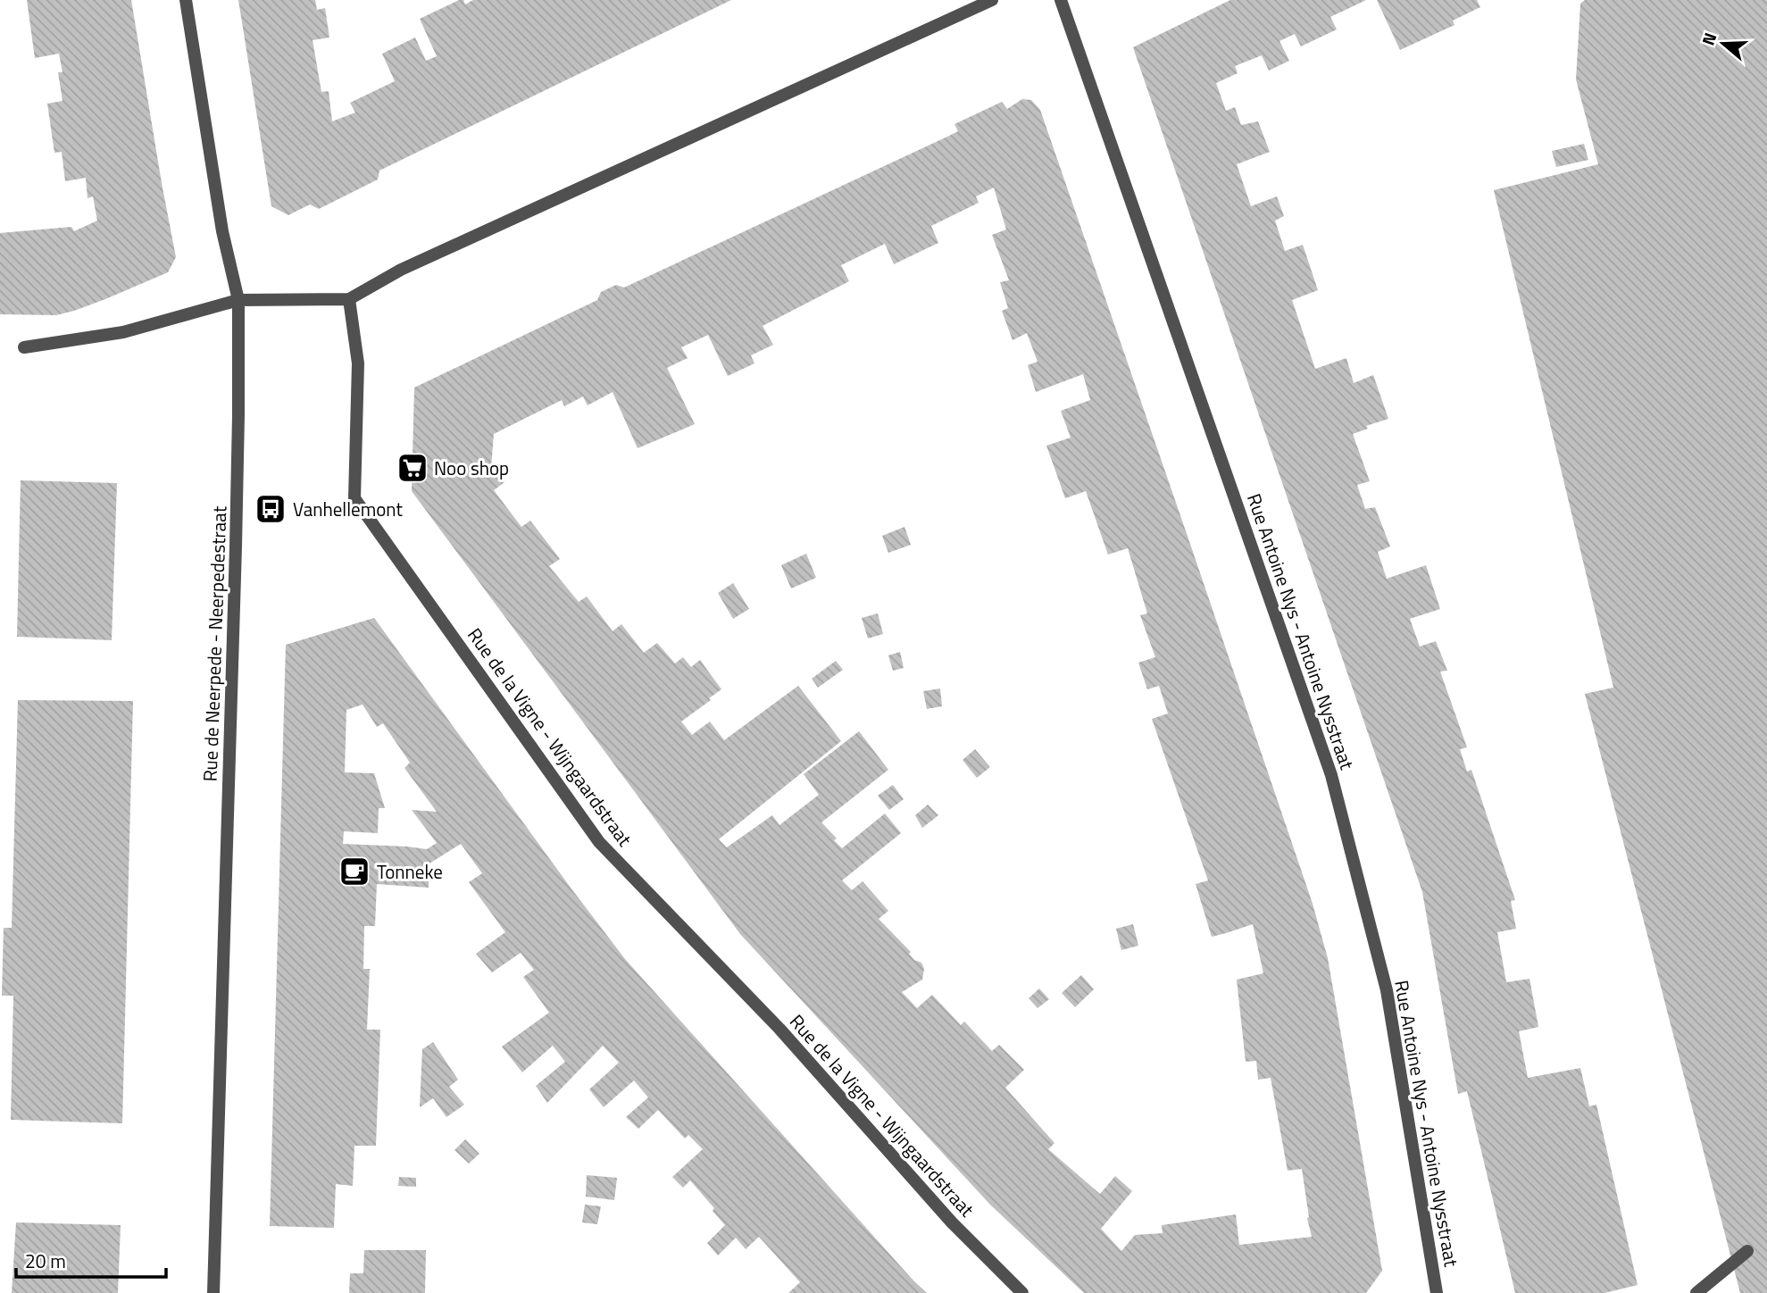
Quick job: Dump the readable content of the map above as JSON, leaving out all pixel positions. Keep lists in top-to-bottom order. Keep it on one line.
{"streets":{"street":["Rue Antoine Nys - Antoine Nysstraat","Rue de Neerpede - Neerpedestraat","Rue de la Vigne - Wijngaardstraat"]},"places":{"supermarket":["Noo shop"],"bus stop":["Vanhellemont"],"cafe":["Tonneke"]},"scale_bar":"20 m","north":"left"}
